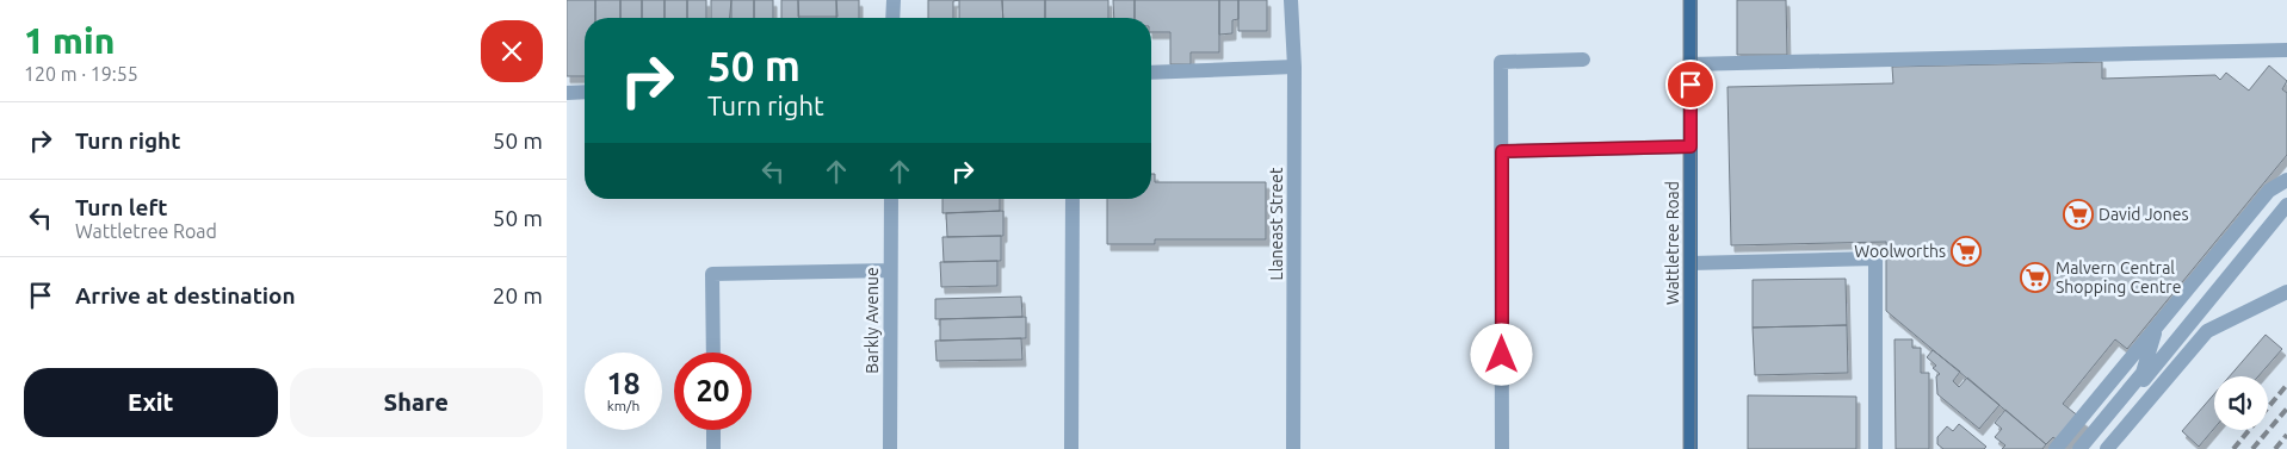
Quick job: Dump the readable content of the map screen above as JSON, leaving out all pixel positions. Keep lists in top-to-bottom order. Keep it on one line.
{"streets":{"main road":["Wattletree Road"],"street":["Llaneast Street","Barkly Avenue"]},"places":{"supermarket":["David Jones","Woolworths","Malvern Central Shopping Centre"]},"page":{"heading":["1 min","120 m · 19:55"],"turn":["50 m","Turn right"],"list":[{"name":"Turn right","value":"50 m"},{"name":"Turn left","note":"Wattletree Road","value":"50 m"},{"name":"Arrive at destination","value":"20 m"}],"speed":"18 km/h","limit":"20","buttons":["Exit","Share"]}}
